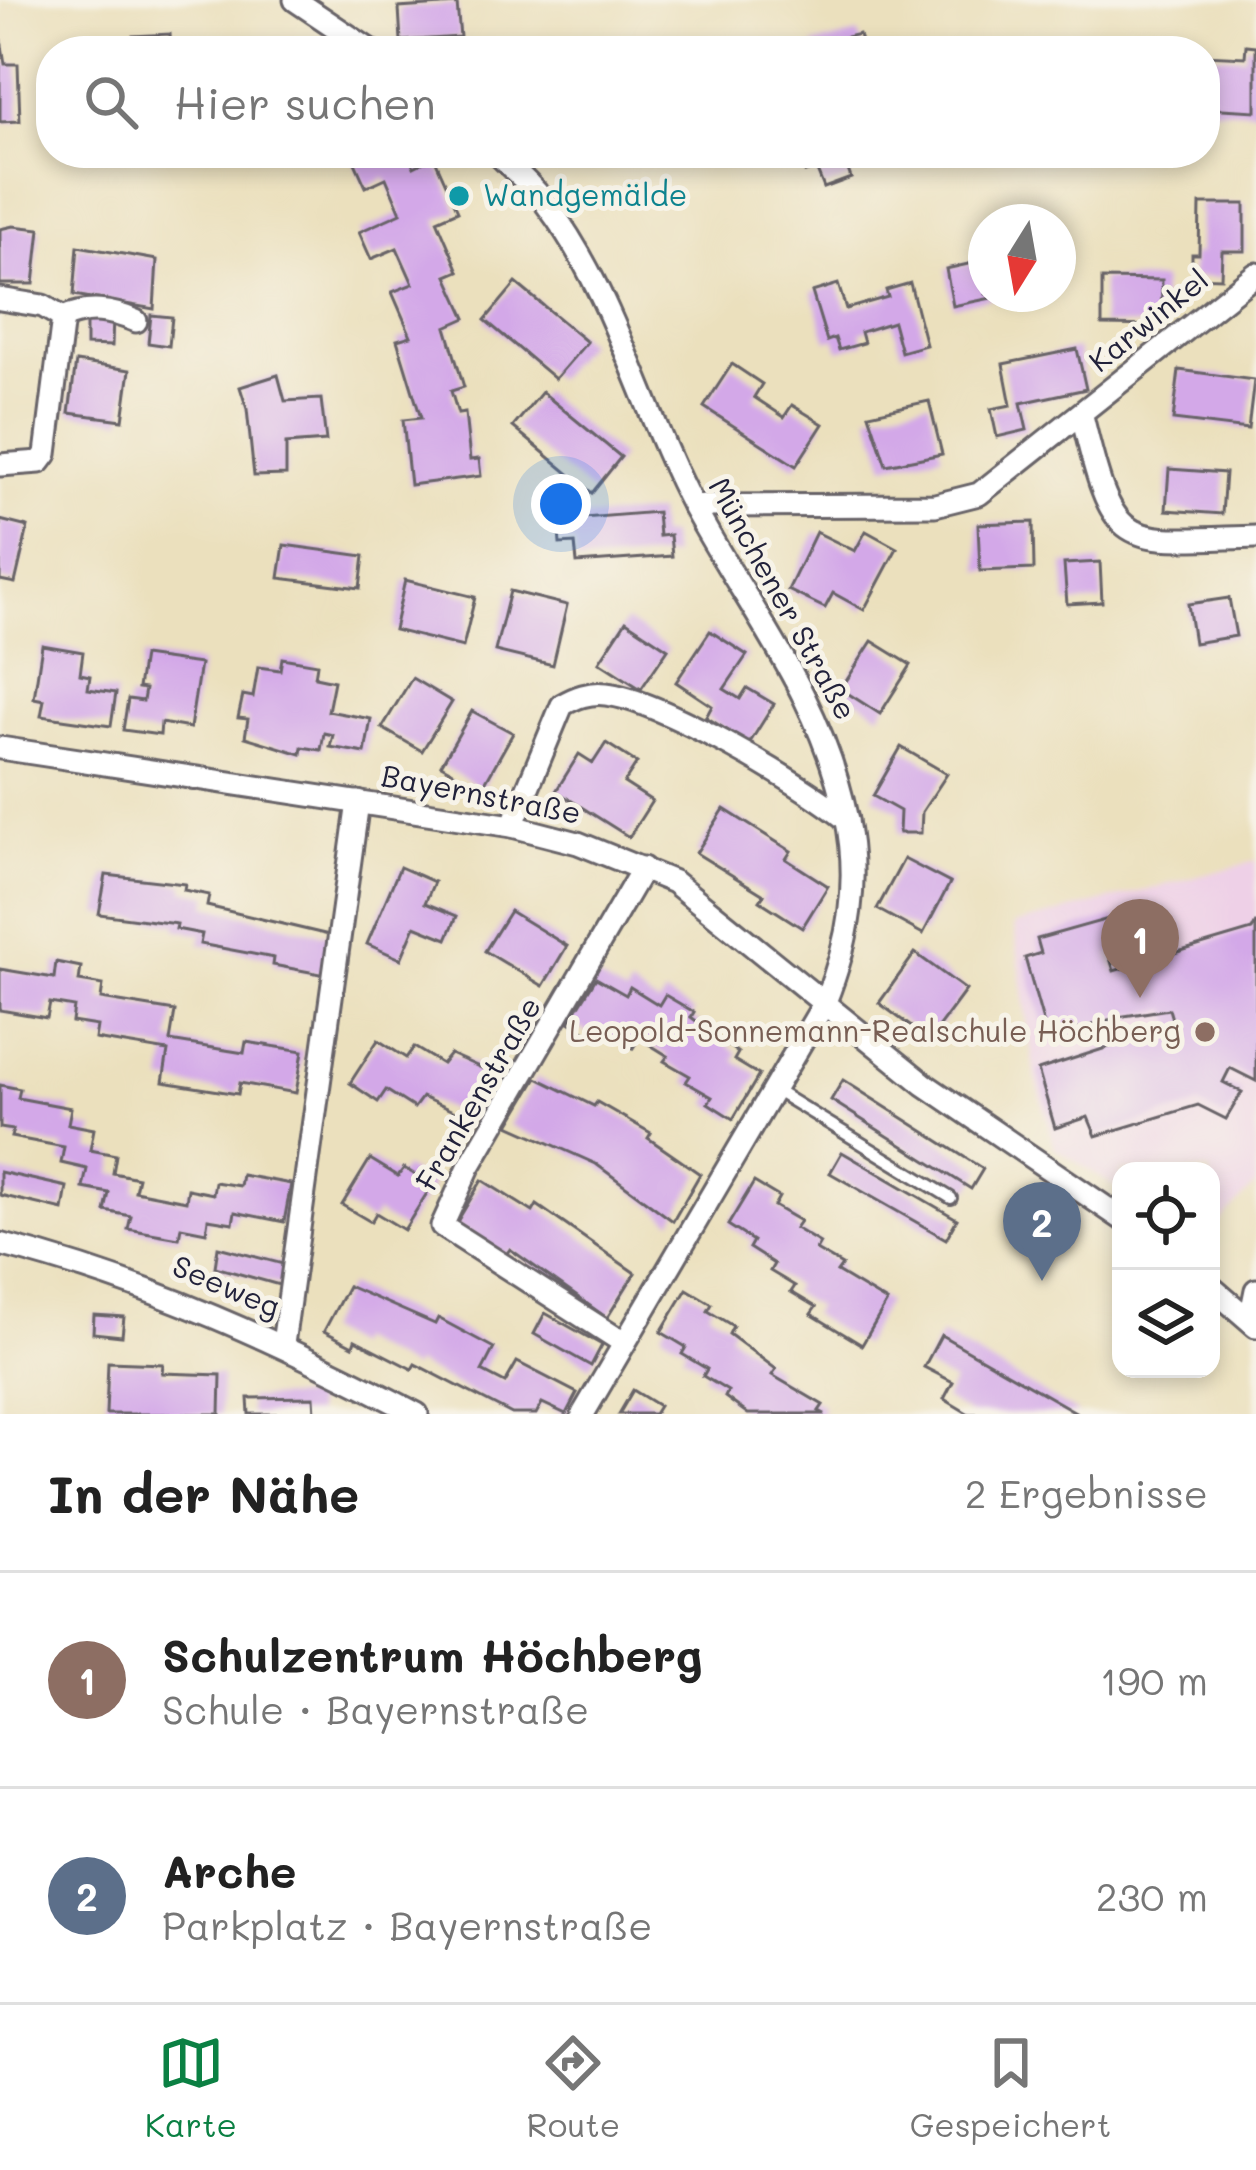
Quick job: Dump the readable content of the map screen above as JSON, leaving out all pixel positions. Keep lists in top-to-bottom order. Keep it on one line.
{"streets":{"street":["Karwinkel","Münchener Straße","Bayernstraße","Frankenstraße","Seeweg"]},"crossings":[["Karwinkel","Münchener Straße"],["Münchener Straße","Bayernstraße"],["Münchener Straße","Frankenstraße"],["Bayernstraße","Frankenstraße"],["Bayernstraße","Seeweg"]],"places":["Wandgemälde","Leopold-Sonnemann-Realschule Höchberg"],"north":"bottom","page":{"search":"Hier suchen","pins":["1","2"],"heading":["In der Nähe","2 Ergebnisse"],"list":[{"mark":"1","name":"Schulzentrum Höchberg","note":"Schule · Bayernstraße","value":"190 m"},{"mark":"2","name":"Arche","note":"Parkplatz · Bayernstraße","value":"230 m"}],"nav":["Karte","Route","Gespeichert"]}}
